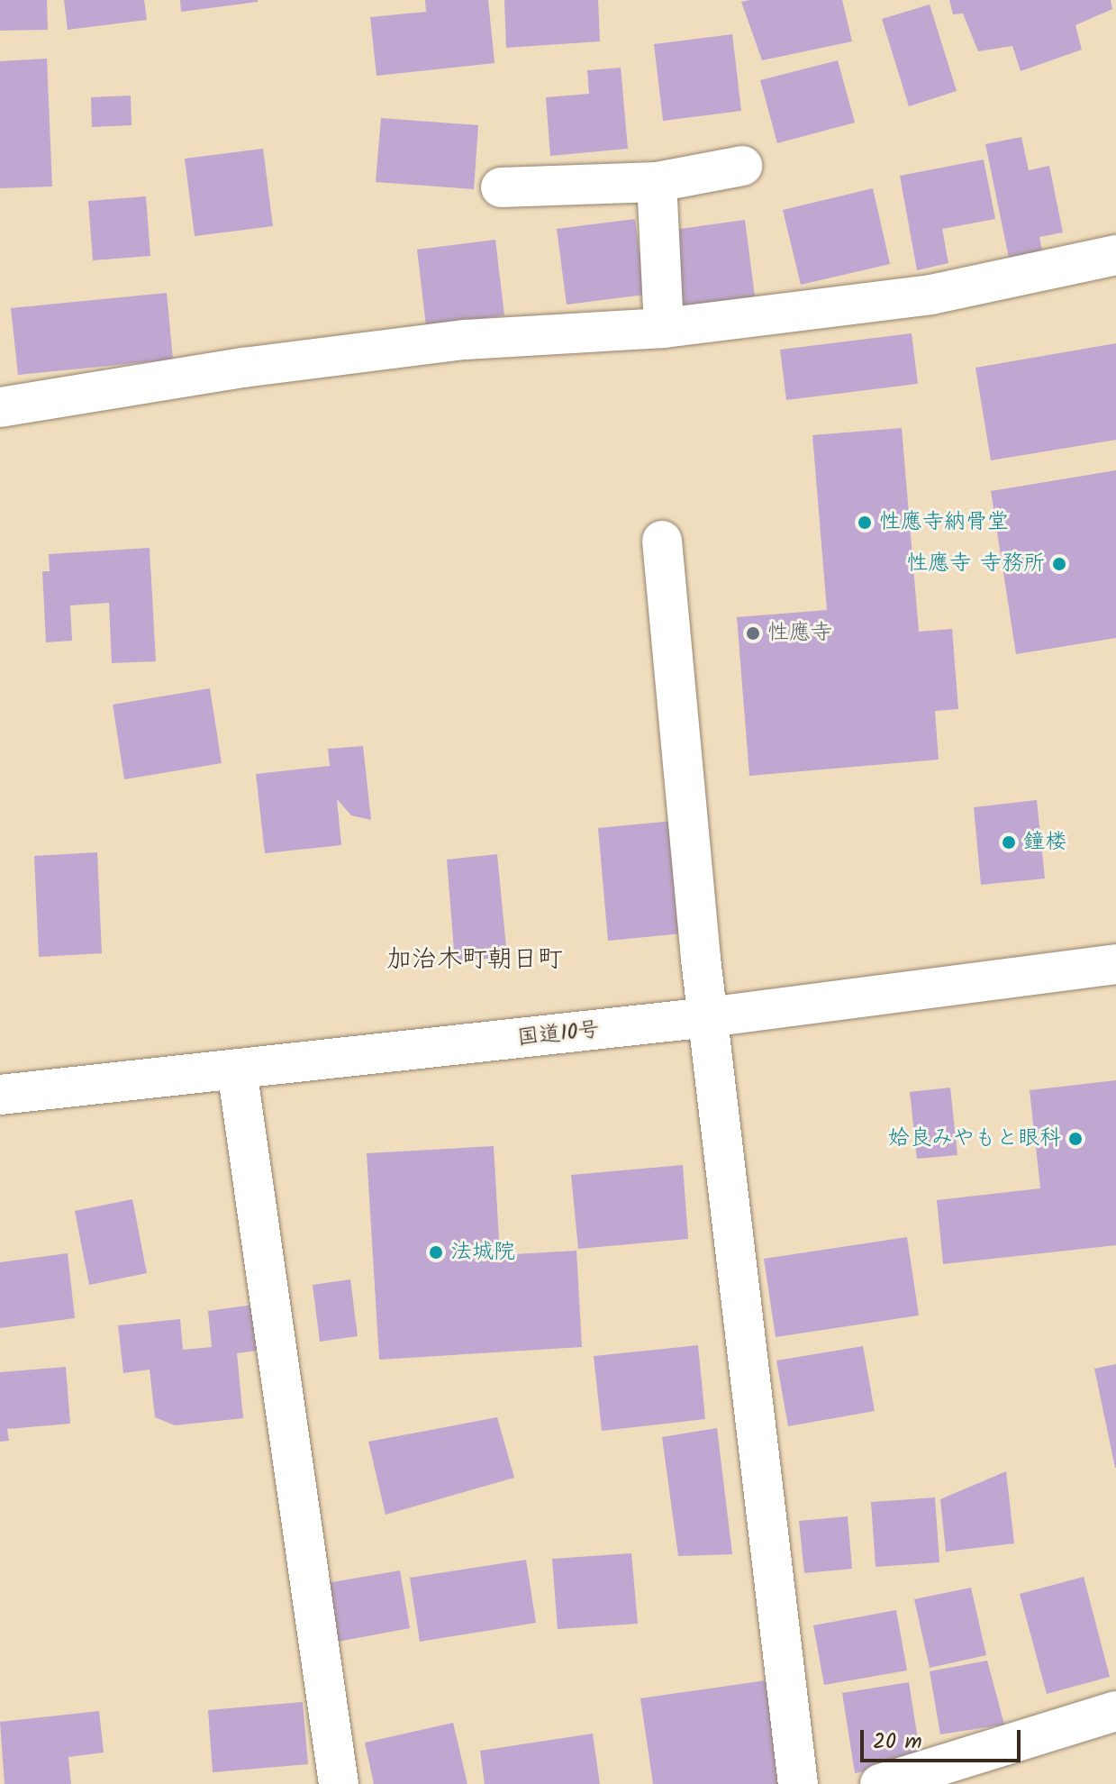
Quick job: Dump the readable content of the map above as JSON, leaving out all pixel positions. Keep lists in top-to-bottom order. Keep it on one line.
{"streets":{"main road":["国道10号"]},"districts":["加治木町朝日町"],"places":["性應寺納骨堂","性應寺 寺務所","性應寺","鐘楼","姶良みやもと眼科","法城院"],"scale_bar":"20 m"}
